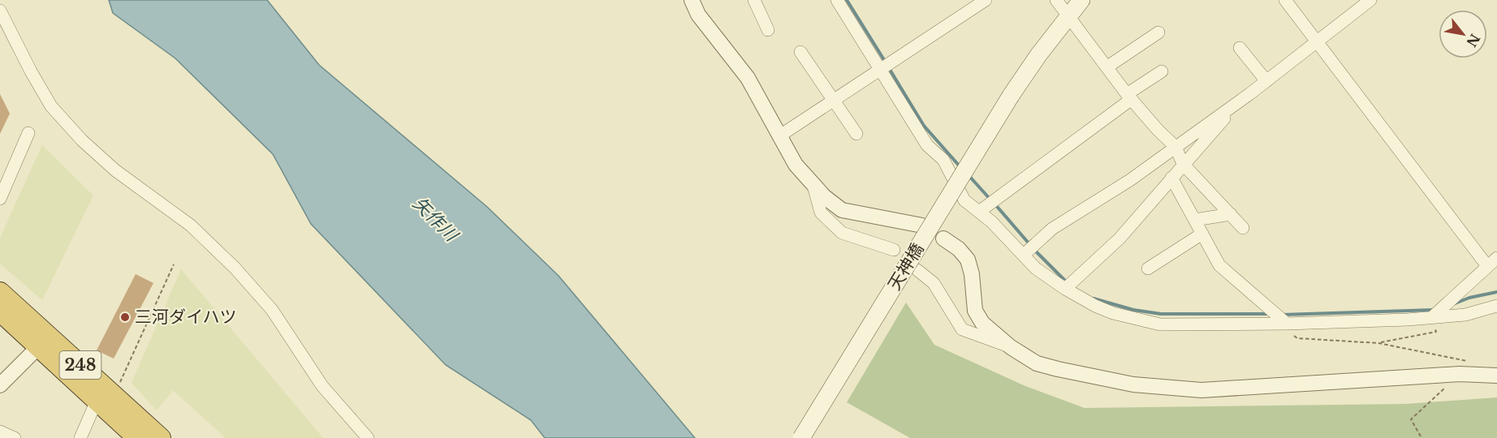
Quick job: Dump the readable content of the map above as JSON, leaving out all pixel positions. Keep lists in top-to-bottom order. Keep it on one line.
{"streets":{"highway":["248"],"main road":["天神橋"]},"water":["矢作川"],"places":["三河ダイハツ"],"north":"bottom right"}
